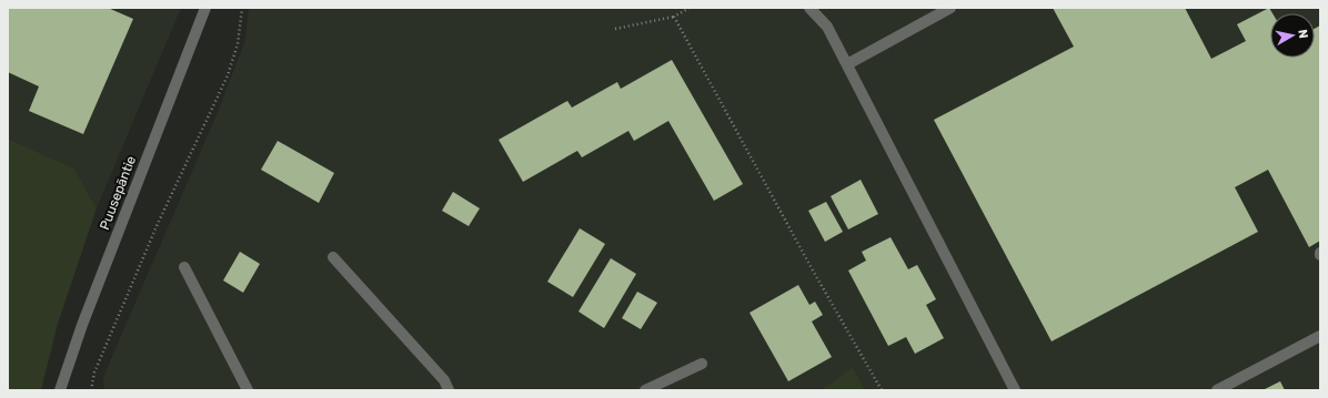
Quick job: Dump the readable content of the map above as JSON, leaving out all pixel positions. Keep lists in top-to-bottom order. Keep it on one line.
{"streets":{"street":["Puusepäntie"]},"north":"right"}
